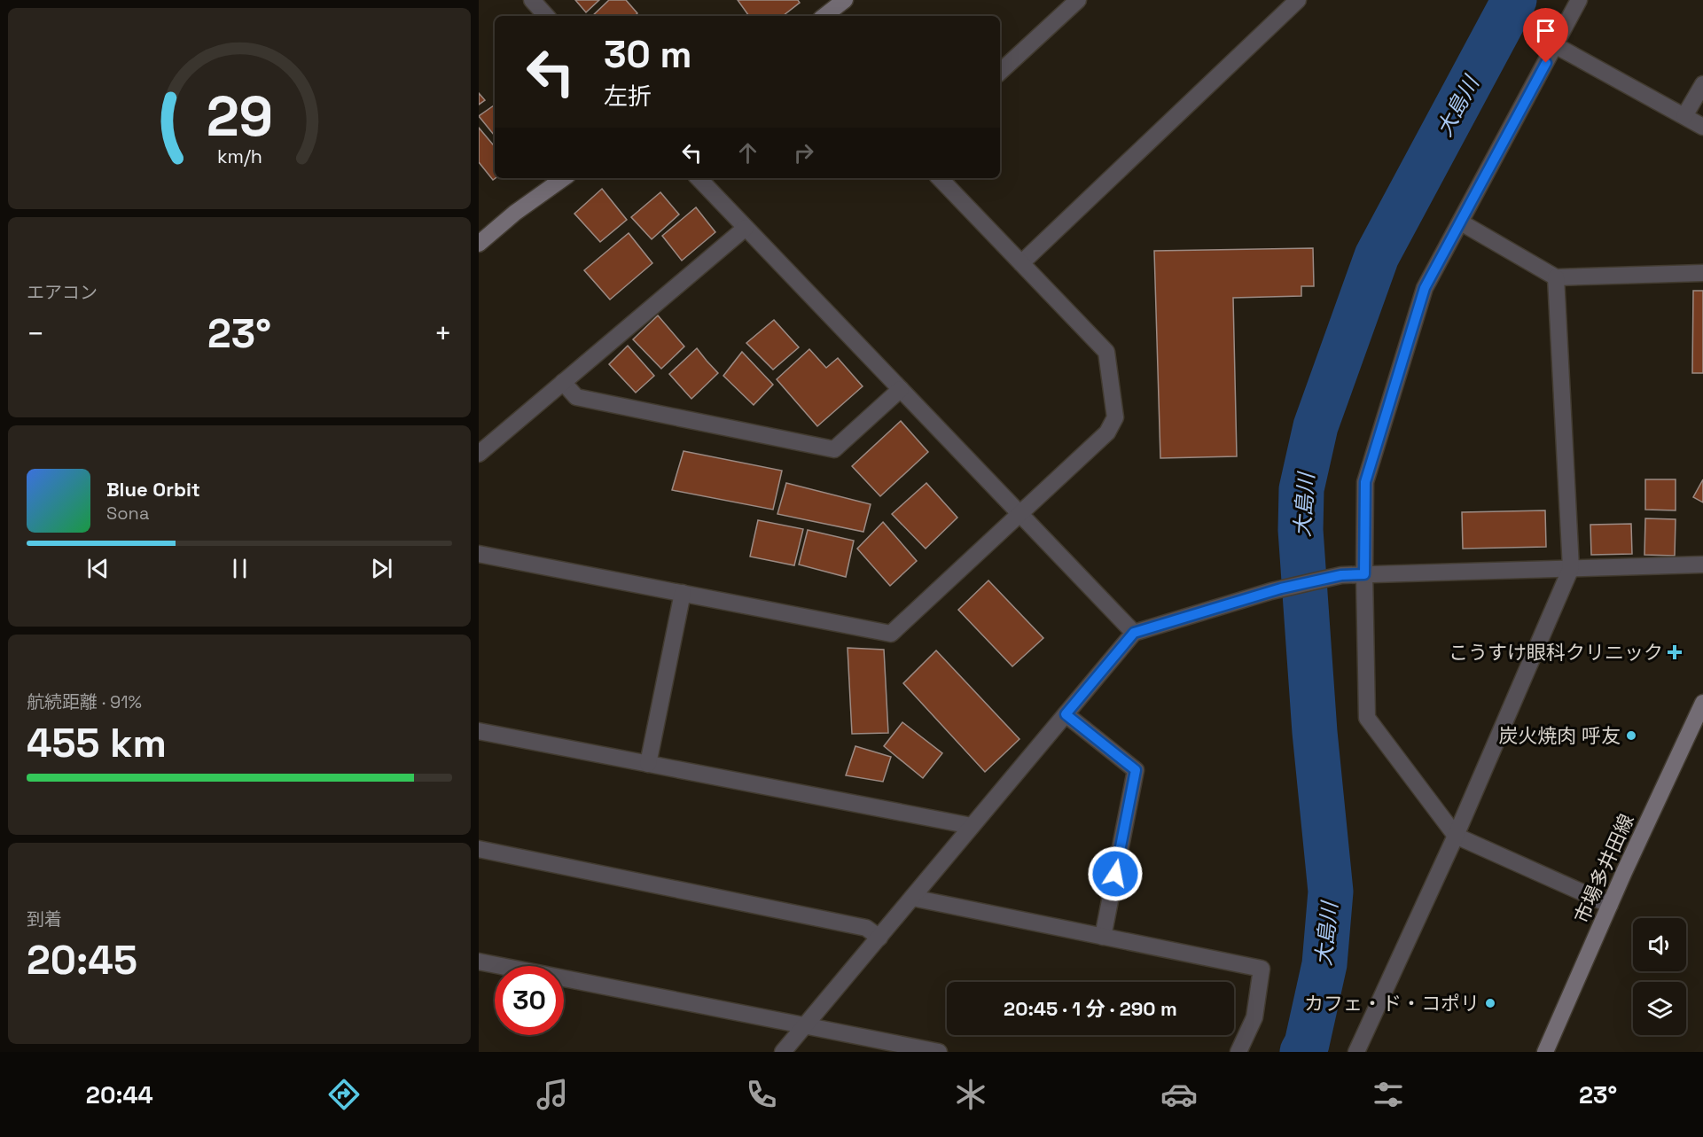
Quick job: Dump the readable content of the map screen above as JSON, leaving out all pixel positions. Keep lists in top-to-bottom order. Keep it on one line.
{"streets":{"main road":["市場多井田線"]},"water":["大島川"],"places":{"health":["こうすけ眼科クリニック"],"other":["炭火焼肉 呼友","カフェ・ド・コポリ"]},"page":{"turn":["30 m","左折"],"tile":["エアコン",["航続距離 · 91%","455 km"],["到着","20:45"]],"heat":["−","23°","+"],"song":["Blue Orbit","Sona"],"limit":"30","trip":"20:45 · 1 分 · 290 m","tabs":["20:44","23°"],"gauge":["29","km/h"]}}
